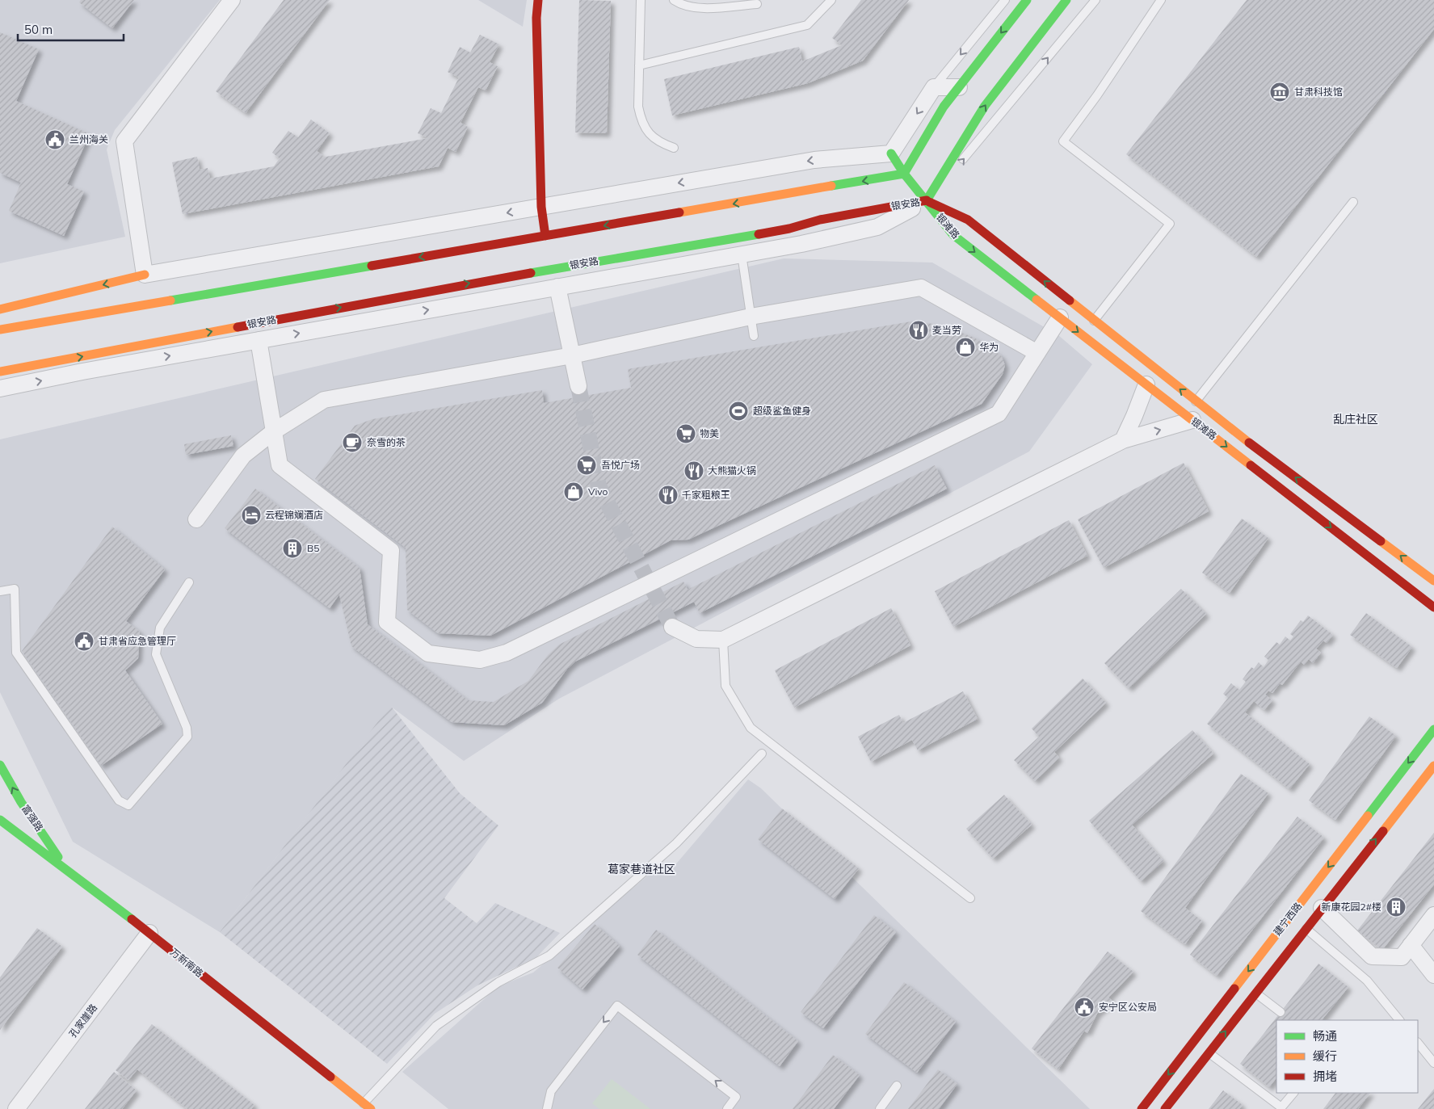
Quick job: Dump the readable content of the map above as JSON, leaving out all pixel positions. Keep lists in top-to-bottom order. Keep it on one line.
{"streets":{"main road":["银安路","银滩路","富强路","建宁西路","万新南路"],"street":["孔家崖路"]},"crossings":[["银安路","银滩路"],["富强路","万新南路"],["万新南路","孔家崖路"]],"one_way":["富强路"],"districts":["乱庄社区","葛家巷道社区"],"places":{"museum":["甘肃科技馆"],"public building":["兰州海关","甘肃省应急管理厅","安宁区公安局"],"restaurant":["麦当劳","大熊猫火锅","千家粗粮王"],"shop":["华为","Vivo"],"sports":["超级鲨鱼健身"],"supermarket":["物美","吾悦广场"],"cafe":["奈雪的茶"],"hotel":["云程锦斓酒店"],"building":["B5","新康花园2#楼"]},"legend":["畅通","缓行","拥堵"],"scale_bar":"50 m"}
